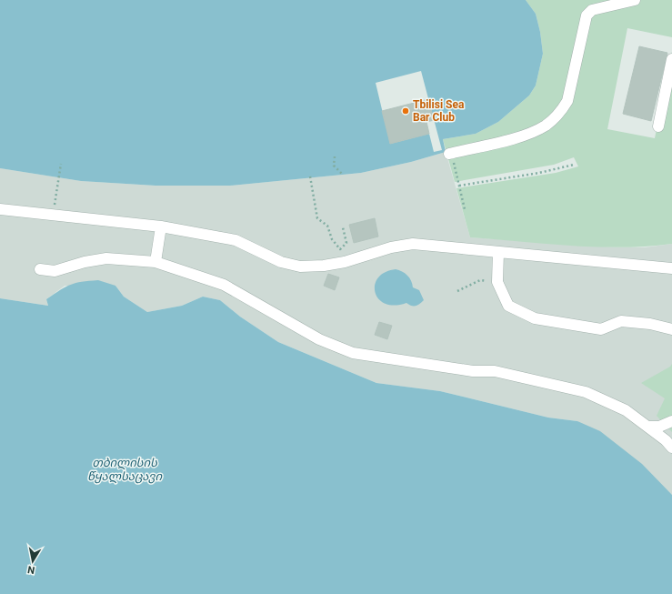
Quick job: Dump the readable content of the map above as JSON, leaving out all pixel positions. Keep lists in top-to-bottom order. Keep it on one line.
{"water":["თბილისის წყალსაცავი"],"places":["Tbilisi Sea Bar Club"],"north":"bottom"}
